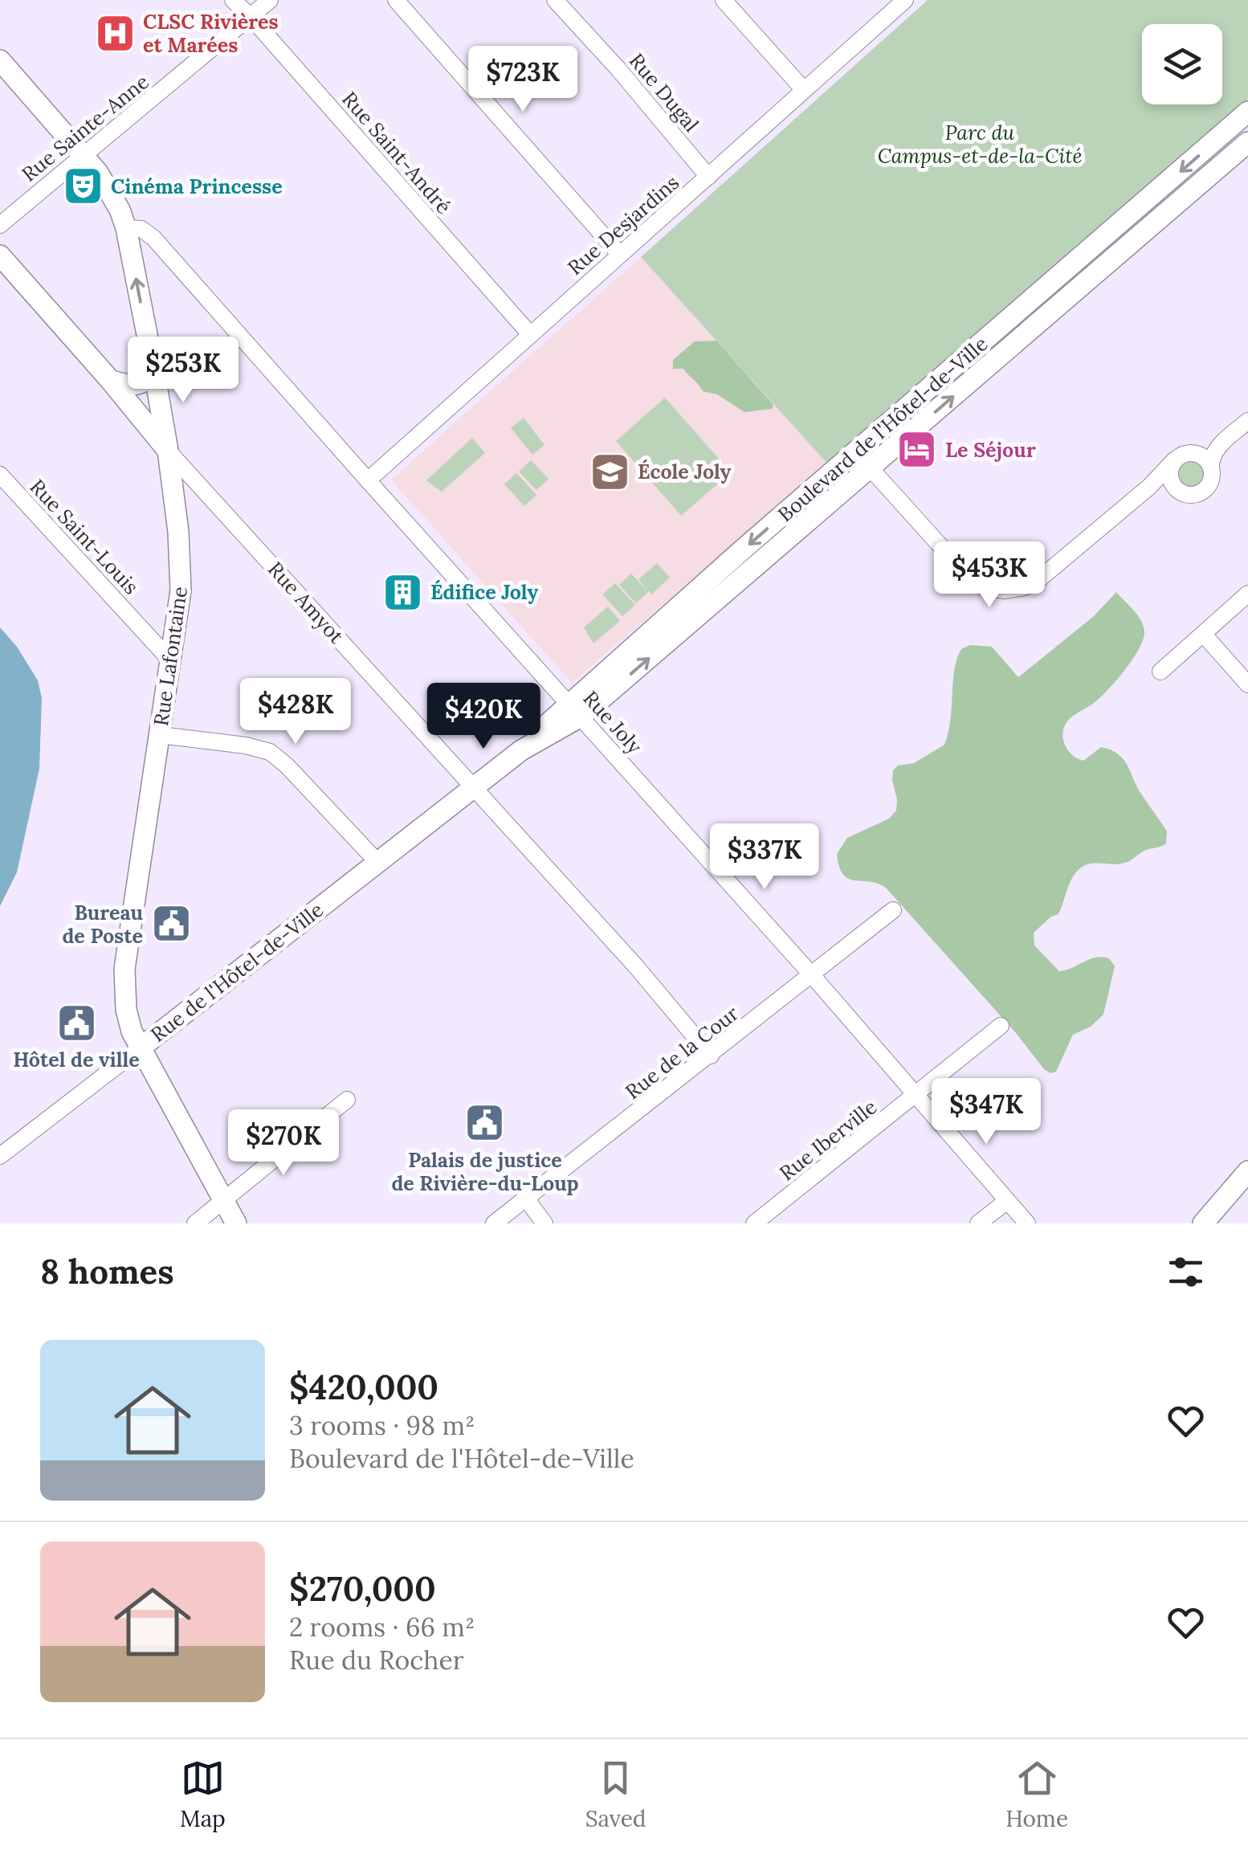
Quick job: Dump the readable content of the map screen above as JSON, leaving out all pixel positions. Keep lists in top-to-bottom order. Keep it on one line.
{"streets":{"main road":["Boulevard de l'Hôtel-de-Ville","Rue Amyot","Rue Lafontaine","Rue de l'Hôtel-de-Ville"],"street":["Rue Dugal","Rue Sainte-Anne","Rue Saint-André","Rue Desjardins","Rue Saint-Louis","Rue Joly","Rue de la Cour","Rue Iberville"]},"crossings":[["Rue Dugal","Rue Desjardins"],["Rue Sainte-Anne","Rue Saint-André"],["Rue Sainte-Anne","Rue Lafontaine"],["Rue Saint-André","Rue Desjardins"],["Rue Desjardins","Rue Joly"],["Boulevard de l'Hôtel-de-Ville","Rue Amyot"],["Boulevard de l'Hôtel-de-Ville","Rue Joly"],["Boulevard de l'Hôtel-de-Ville","Rue de l'Hôtel-de-Ville"],["Rue Saint-Louis","Rue Lafontaine"],["Rue Amyot","Rue Lafontaine"],["Rue Amyot","Rue de l'Hôtel-de-Ville"],["Rue Amyot","Rue de la Cour"],["Rue Lafontaine","Rue Joly"],["Rue Lafontaine","Rue de l'Hôtel-de-Ville"],["Rue Joly","Rue de la Cour"],["Rue Joly","Rue Iberville"]],"parks":["Parc du Campus-et-de-la-Cité"],"places":{"hospital":["CLSC Rivières et Marées"],"theatre":["Cinéma Princesse"],"hotel":["Le Séjour"],"school or university":["École Joly"],"building":["Édifice Joly"],"public building":["Bureau de Poste","Hôtel de ville","Palais de justice de Rivière-du-Loup"]},"page":{"price":["$723K","$253K","$453K","$428K","$420K","$337K","$347K","$270K"],"heading":"8 homes","list":[{"name":"$420,000","note":"3 rooms · 98 m² · Boulevard de l'Hôtel-de-Ville"},{"name":"$270,000","note":"2 rooms · 66 m² · Rue du Rocher"}],"tabs":["Map","Saved","Home"]}}
